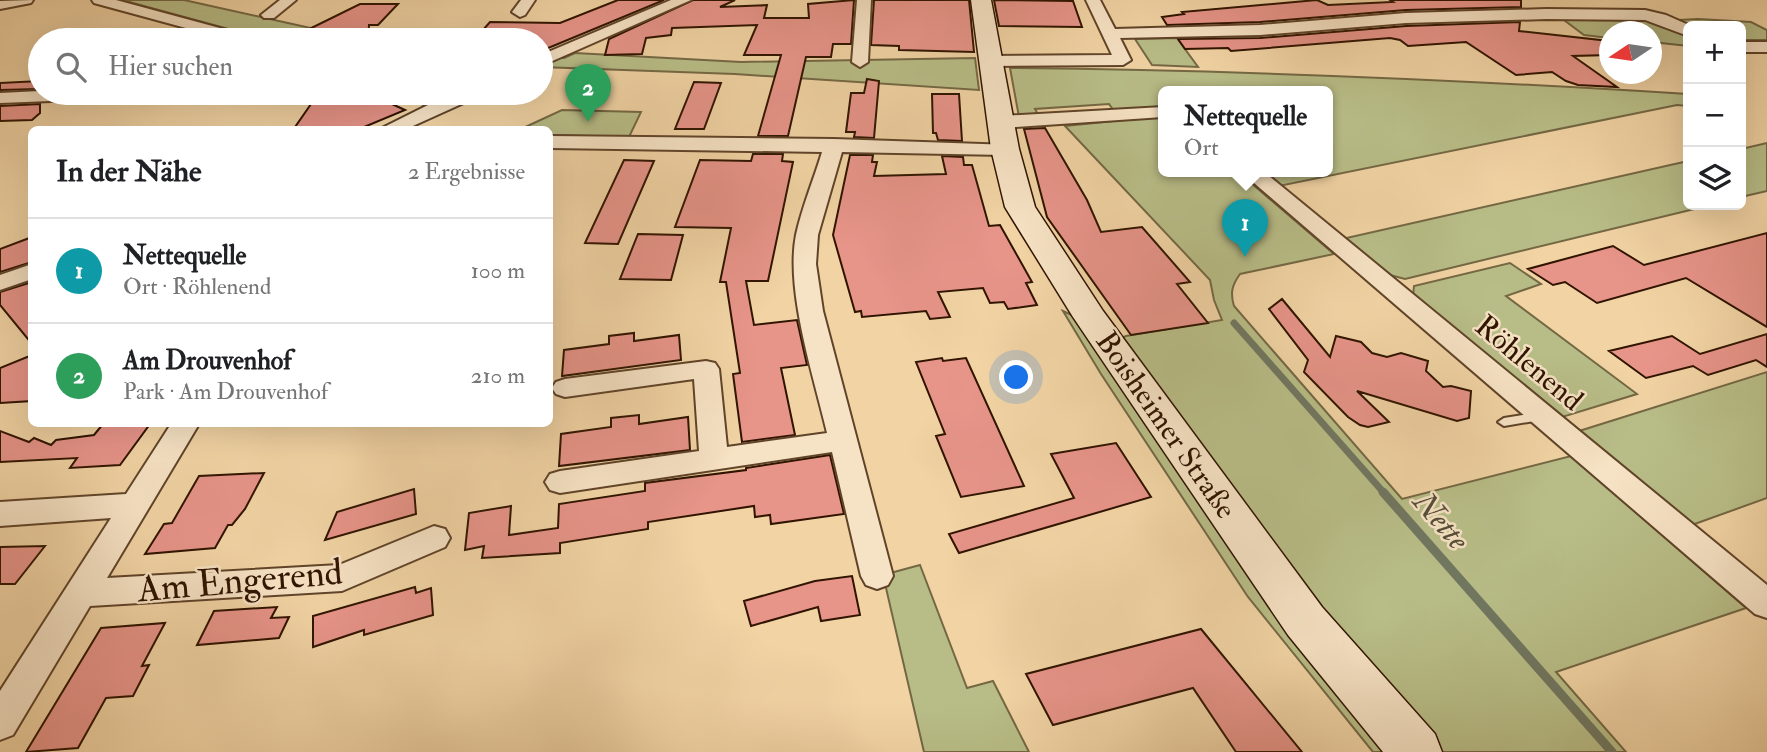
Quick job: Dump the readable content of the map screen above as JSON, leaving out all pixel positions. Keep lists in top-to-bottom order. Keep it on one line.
{"streets":{"main road":["Boisheimer Straße"],"street":["Röhlenend","Am Engerend"]},"water":["Nette"],"north":"left","page":{"map_buttons":["+","−"],"search":"Hier suchen","pins":["2","1"],"popup":["Nettequelle","Ort"],"heading":["In der Nähe","2 Ergebnisse"],"list":[{"mark":"1","name":"Nettequelle","note":"Ort · Röhlenend","value":"100 m"},{"mark":"2","name":"Am Drouvenhof","note":"Park · Am Drouvenhof","value":"210 m"}]}}
